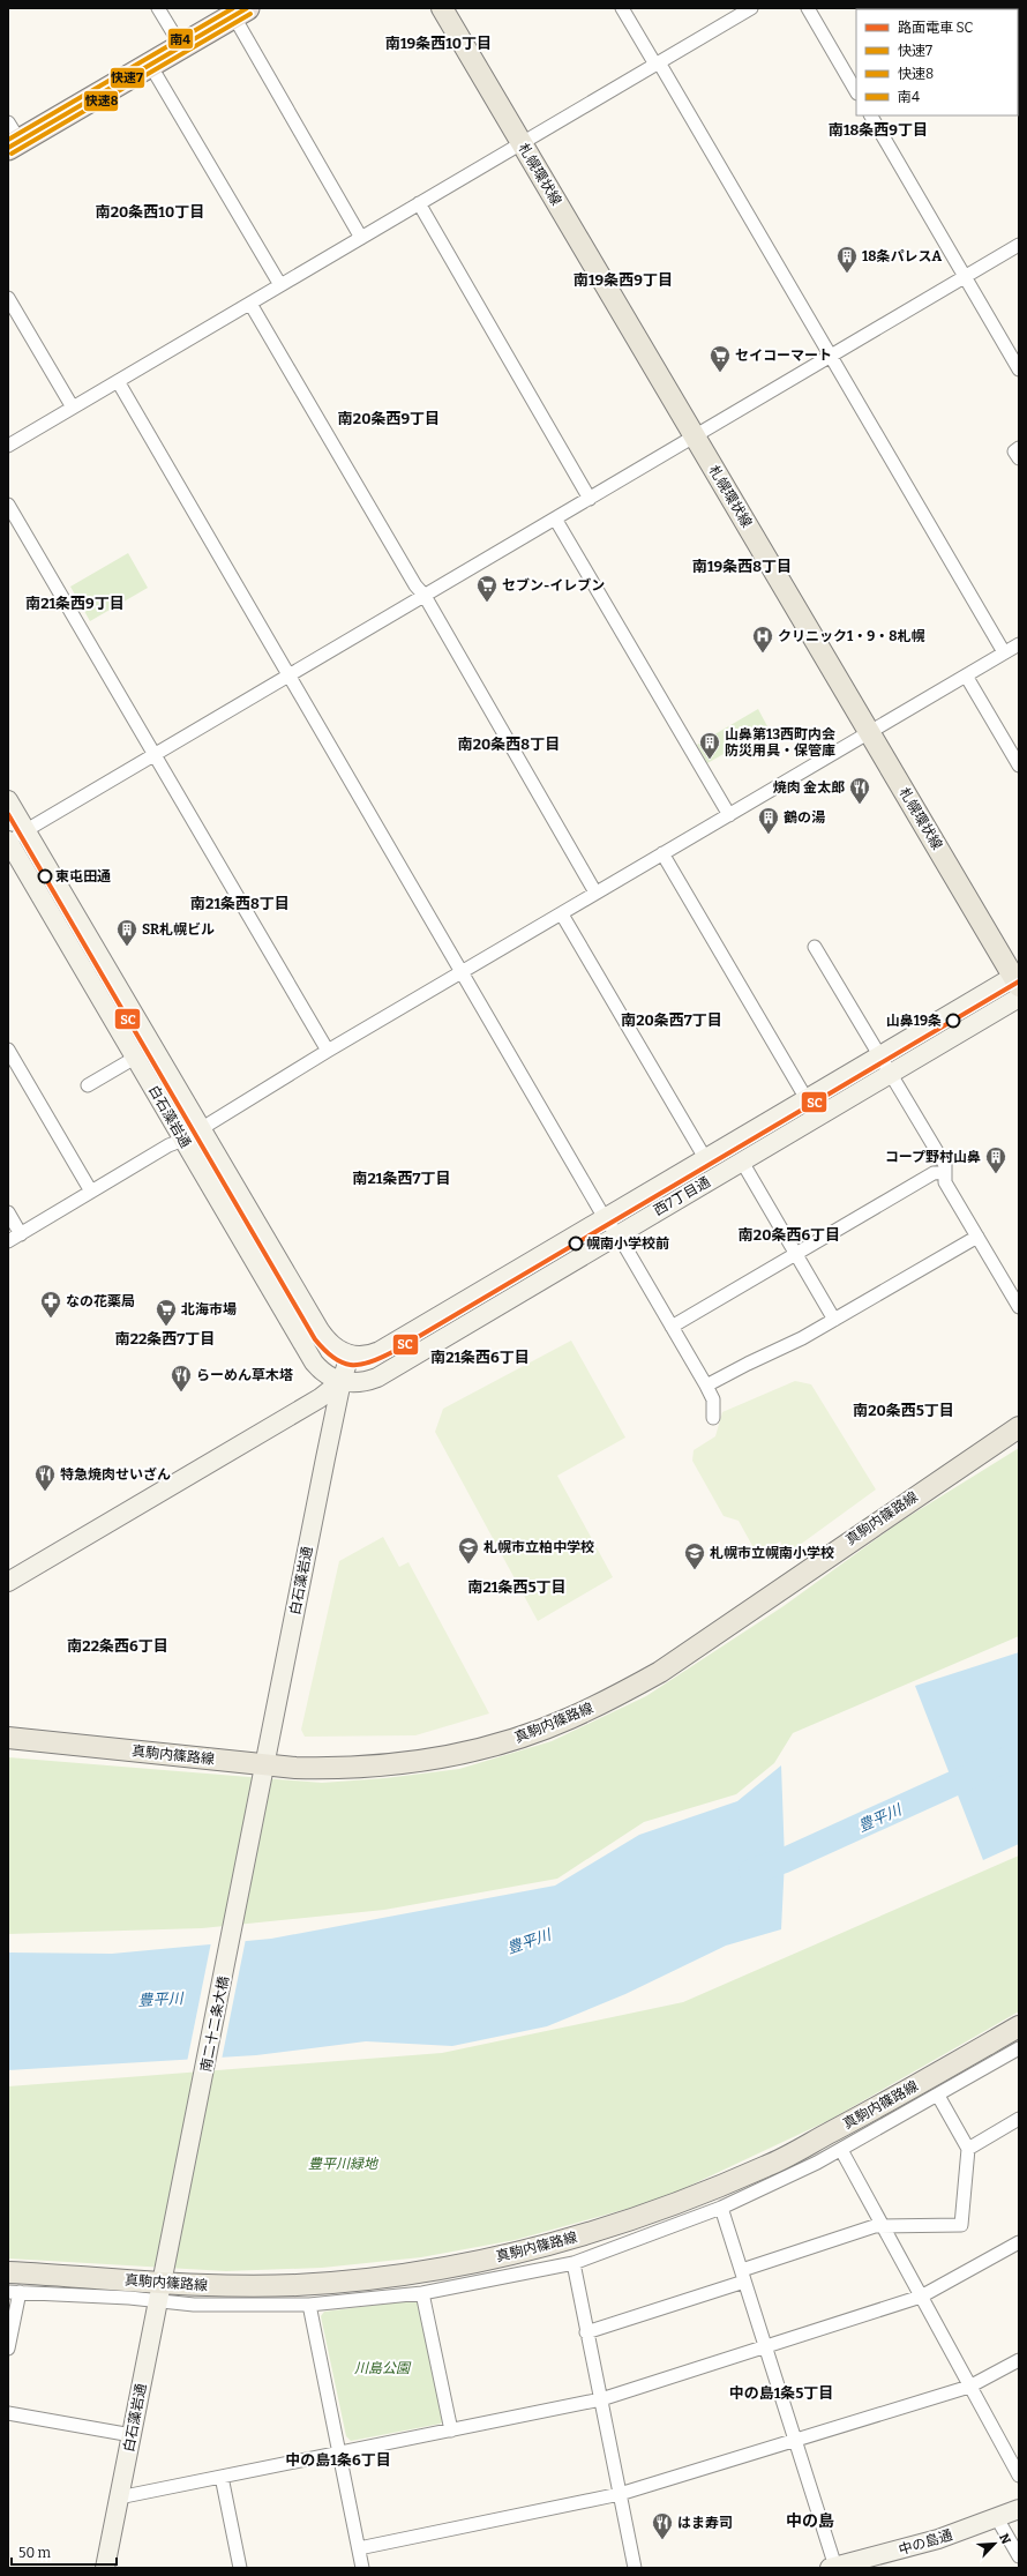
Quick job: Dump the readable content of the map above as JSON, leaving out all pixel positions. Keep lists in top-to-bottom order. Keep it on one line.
{"streets":{"main road":["札幌環状線","白石藻岩通","西7丁目通","真駒内篠路線","南二十二条大橋","中の島通"]},"crossings":[["札幌環状線","西7丁目通"],["白石藻岩通","西7丁目通"],["白石藻岩通","真駒内篠路線"],["白石藻岩通","南二十二条大橋"],["真駒内篠路線","南二十二条大橋"]],"districts":["南19条西10丁目","南18条西9丁目","南20条西10丁目","南19条西9丁目","南20条西9丁目","南19条西8丁目","南21条西9丁目","南20条西8丁目","南21条西8丁目","南20条西7丁目","南21条西7丁目","南20条西6丁目","南22条西7丁目","南21条西6丁目","南20条西5丁目","南21条西5丁目","南22条西6丁目","中の島1条5丁目","中の島1条6丁目","中の島"],"water":["豊平川"],"parks":["豊平川緑地","川島公園"],"places":{"building":["18条パレスA","山鼻第13西町内会 防災用具・保管庫","鶴の湯","SR札幌ビル","コープ野村山鼻"],"supermarket":["セイコーマート","セブン-イレブン","北海市場"],"hospital":["クリニック1・9・8札幌"],"restaurant":["焼肉 金太郎","らーめん草木塔","特急焼肉せいざん","はま寿司"],"other":["東屯田通","山鼻19条","幌南小学校前"],"pharmacy":["なの花薬局"],"school or university":["札幌市立柏中学校","札幌市立幌南小学校"]},"lines":["transit line 快速7","transit line 南4","transit line 快速8","tram line SC"],"legend":["路面電車 SC","快速7","快速8","南4"],"scale_bar":"50 m","north":"top right"}
